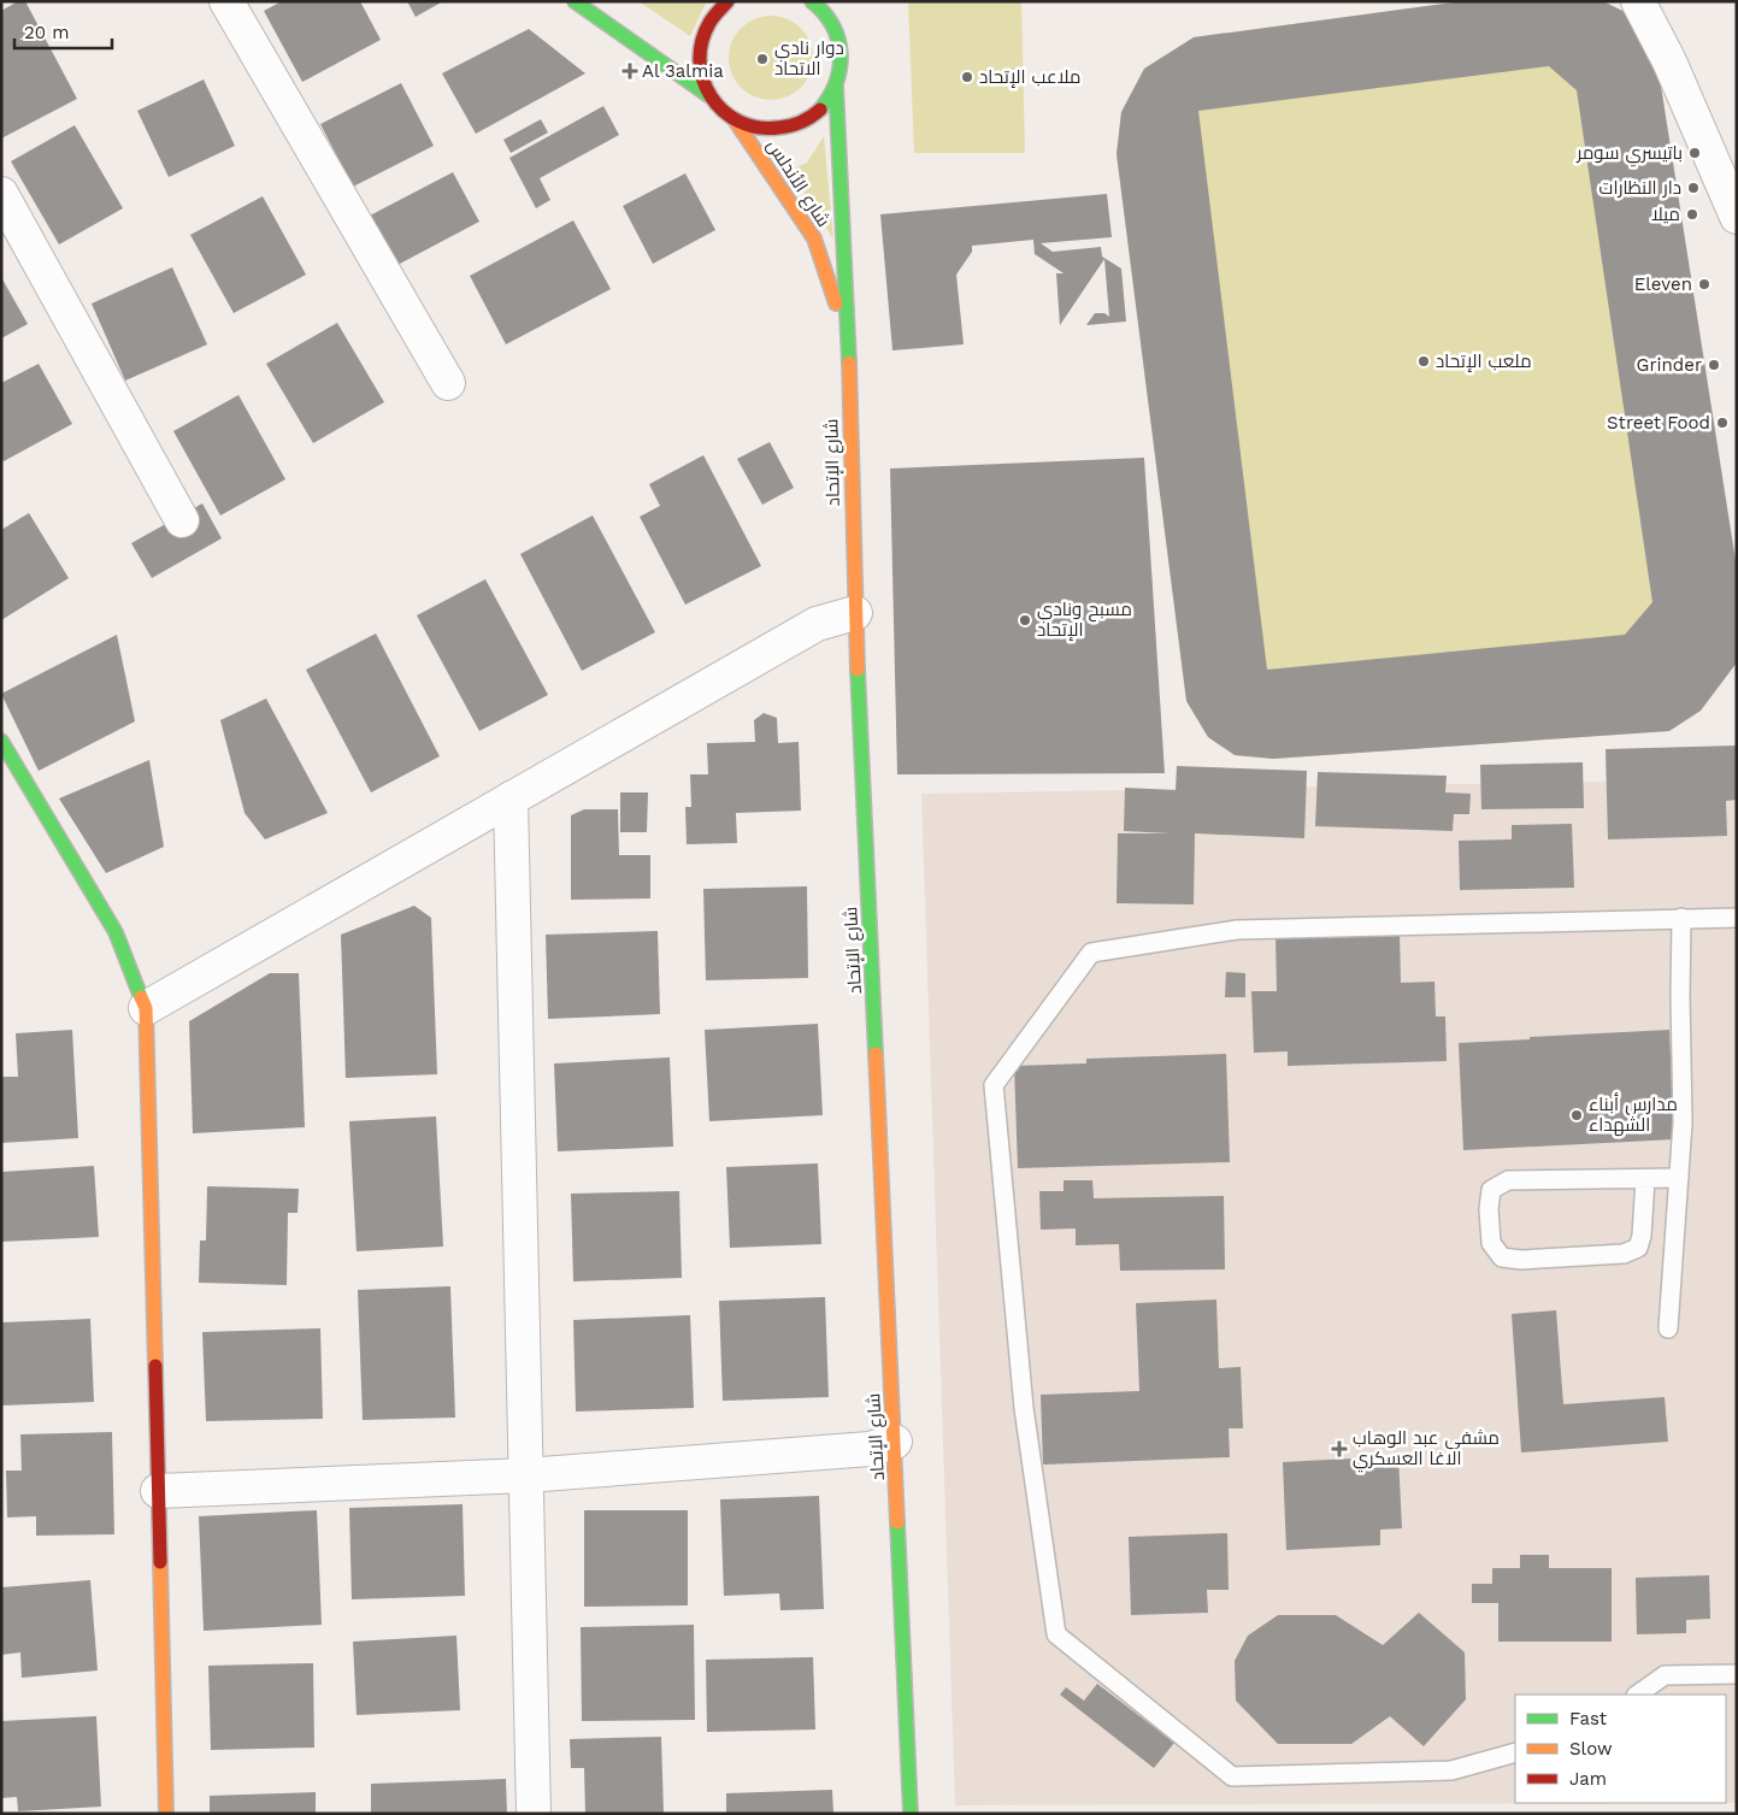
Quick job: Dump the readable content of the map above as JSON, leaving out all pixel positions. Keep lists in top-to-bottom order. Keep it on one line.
{"streets":{"street":["شارع الأندلس","شارع الإتحاد"]},"crossings":[["شارع الأندلس","شارع الإتحاد"]],"places":{"other":["دوار نادي الاتحاد","ملاعب الإتحاد","باتيسري سومر","دار النظارات","ميلا","Eleven","ملعب الإتحاد","Grinder","Street Food","مسبح ونادي الإتحاد","مدارس أبناء الشهداء"],"health":["Al 3almia","مشفى عبد الوهاب الاغا العسكري"]},"legend":["Fast","Slow","Jam"],"scale_bar":"20 m"}
